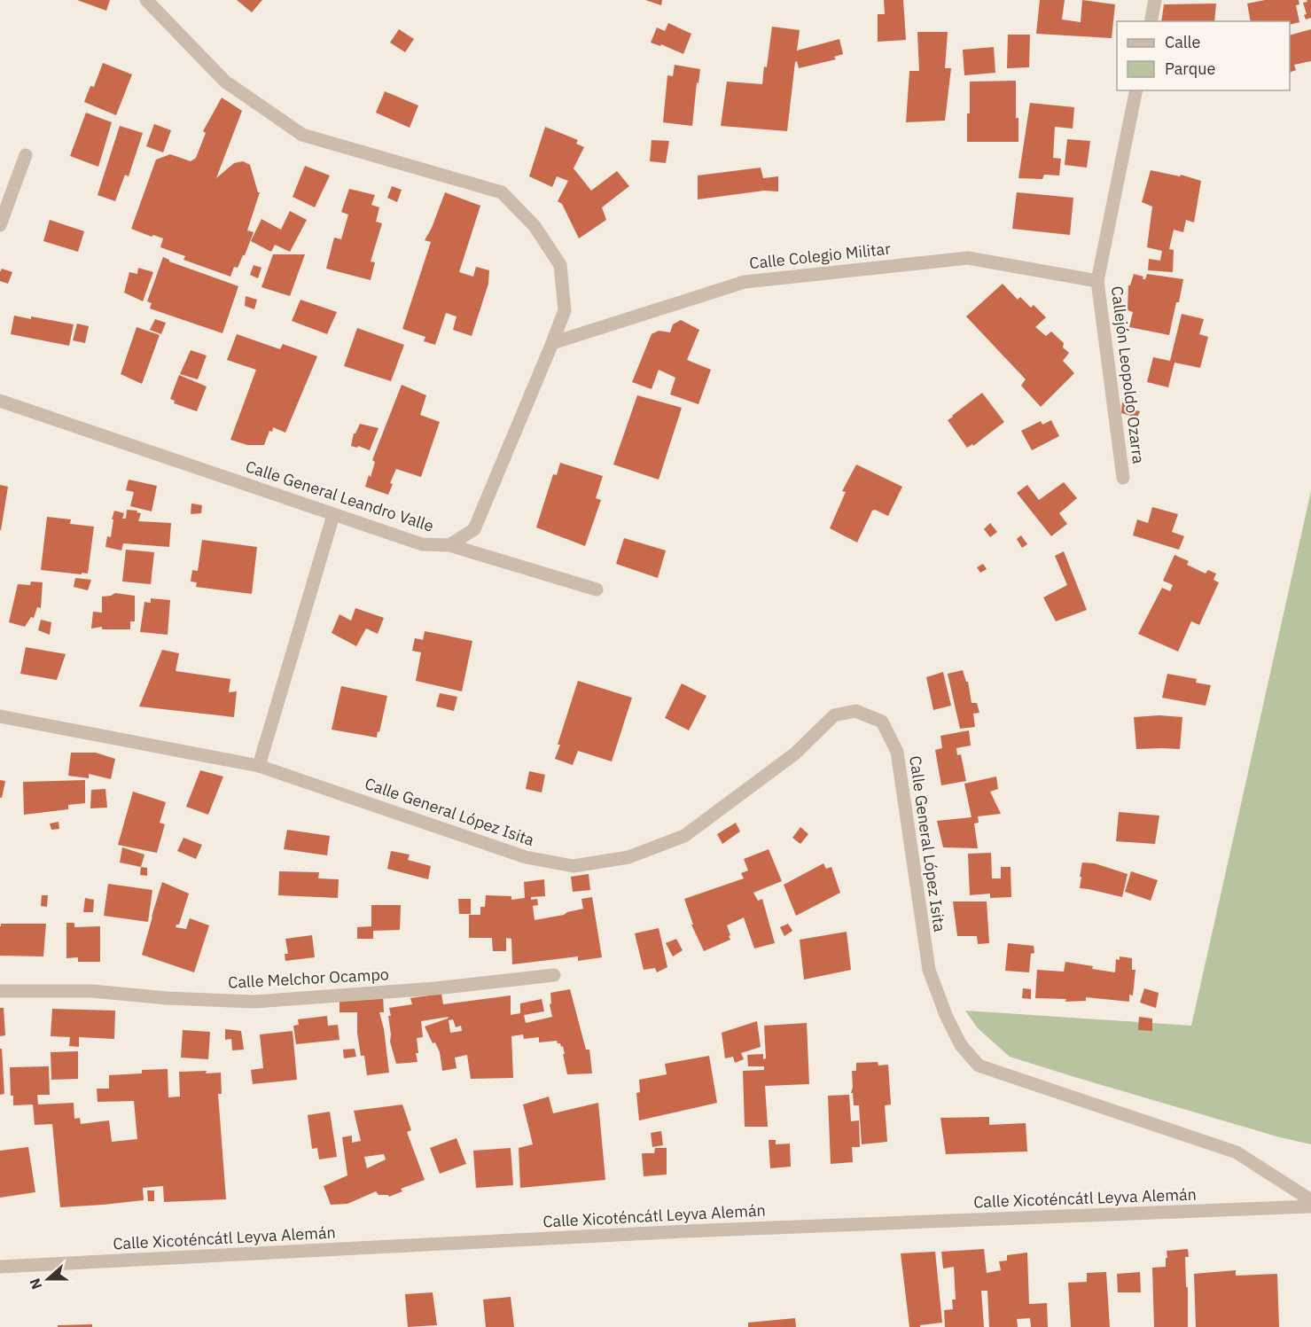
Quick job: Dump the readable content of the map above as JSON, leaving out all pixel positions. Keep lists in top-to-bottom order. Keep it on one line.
{"streets":{"street":["Calle Colegio Militar","Callejón Leopoldo Ozarra","Calle General Leandro Valle","Calle General López Isita","Calle Melchor Ocampo","Calle Xicoténcátl Leyva Alemán"]},"crossings":[["Calle Colegio Militar","Callejón Leopoldo Ozarra"],["Calle Colegio Militar","Calle General Leandro Valle"]],"legend":["Calle","Parque"],"north":"left"}
